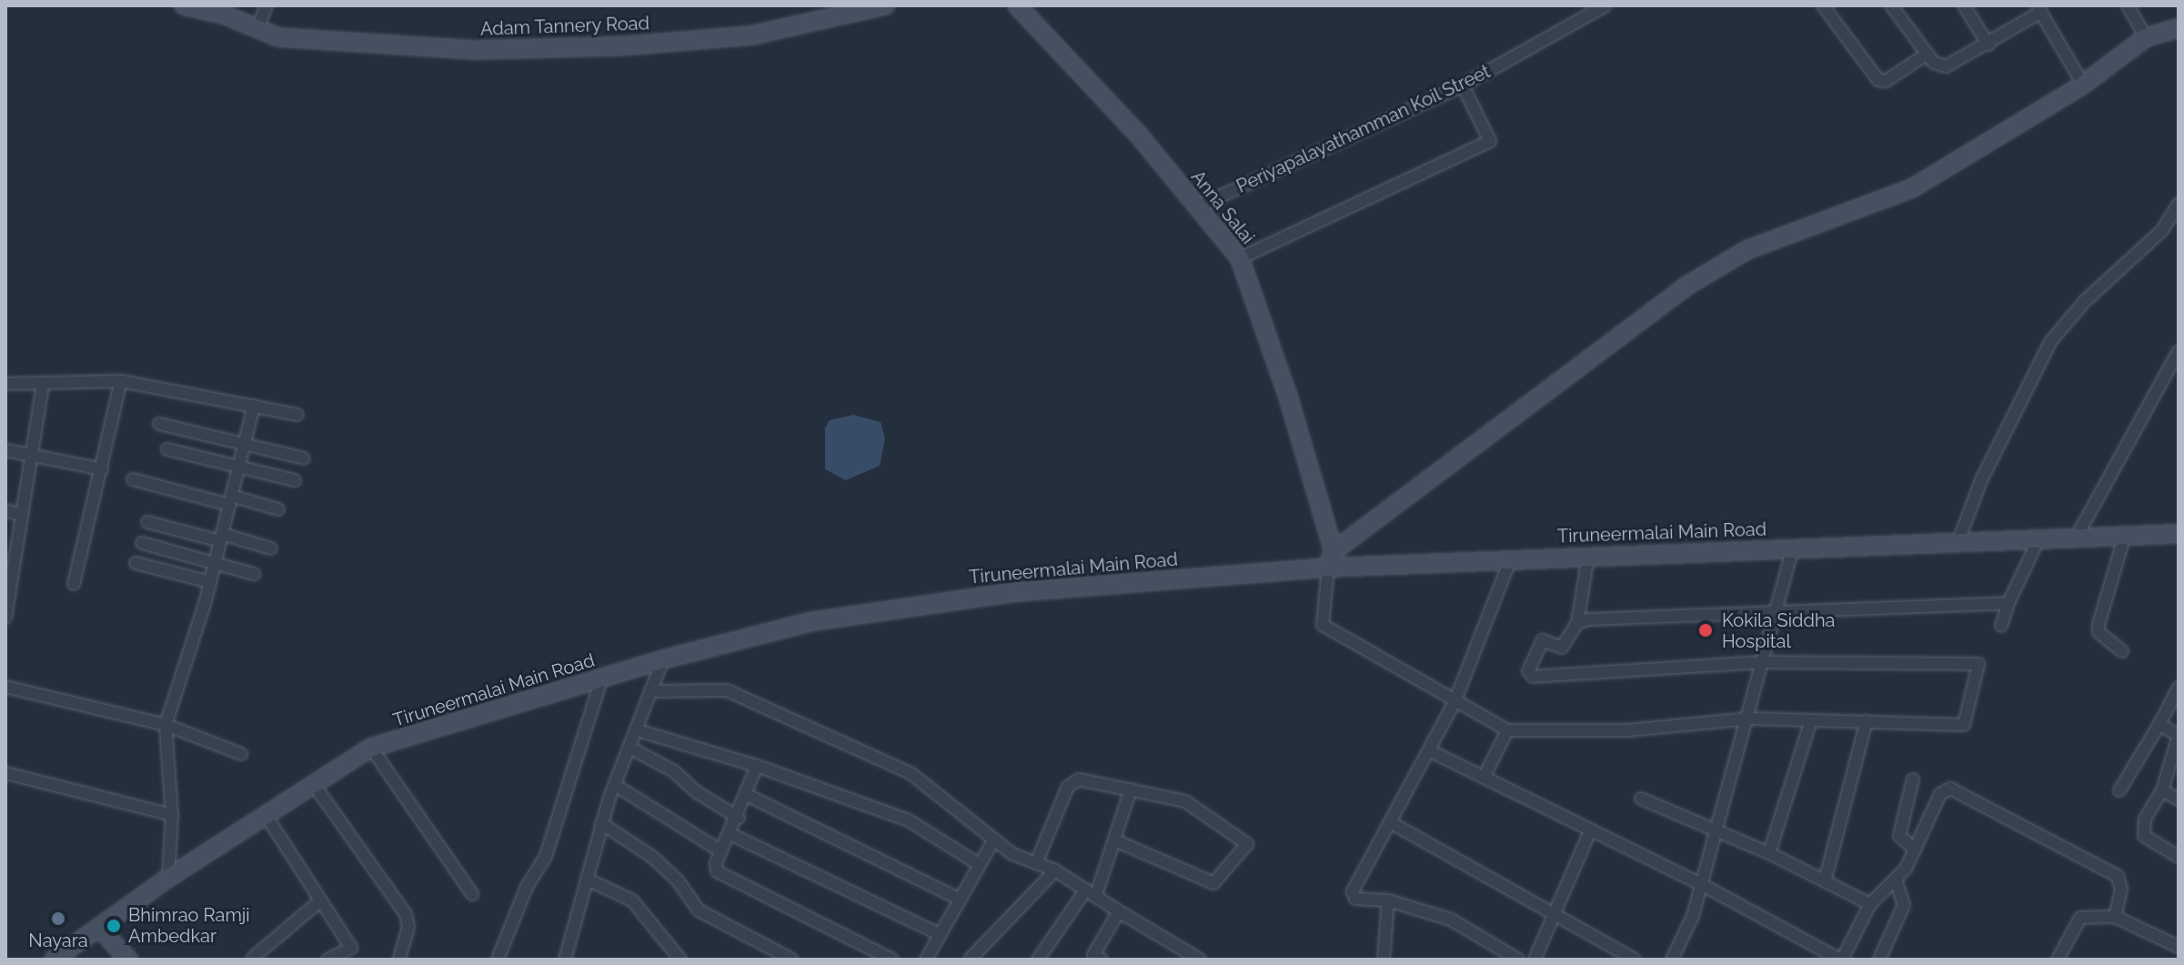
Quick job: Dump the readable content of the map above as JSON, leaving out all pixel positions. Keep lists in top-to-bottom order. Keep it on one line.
{"streets":{"street":["Adam Tannery Road","Periyapalayathamman Koil Street","Anna Salai","Tiruneermalai Main Road"]},"crossings":[["Periyapalayathamman Koil Street","Anna Salai"],["Anna Salai","Tiruneermalai Main Road"]],"places":["Kokila Siddha Hospital","Nayara","Bhimrao Ramji Ambedkar"]}
